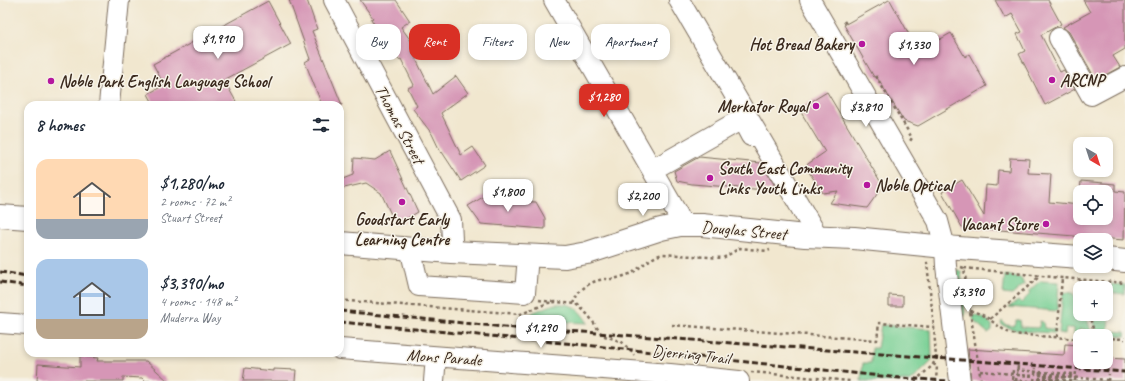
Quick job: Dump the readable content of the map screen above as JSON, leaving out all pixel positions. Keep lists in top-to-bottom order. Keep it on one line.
{"streets":{"main road":["Douglas Street"],"street":["Thomas Street","Mons Parade"],"path":["Djerring Trail"]},"crossings":[["Thomas Street","Douglas Street"],["Djerring Trail","Mons Parade"]],"places":["Hot Bread Bakery","ARCNP","Noble Park English Language School","Merkator Royal","South East Community Links Youth Links","Noble Optical","Goodstart Early Learning Centre","Vacant Store"],"north":"bottom right","page":{"chip":["Buy","Rent","Filters","New","Apartment"],"price":["$1,910","$1,330","$1,280","$3,810","$1,800","$2,200","$3,390","$1,290"],"heading":"8 homes","map_buttons":["+","−"],"list":[{"name":"$1,280/mo","note":"2 rooms · 72 m² · Stuart Street"},{"name":"$3,390/mo","note":"4 rooms · 148 m² · Muderra Way"}]}}
